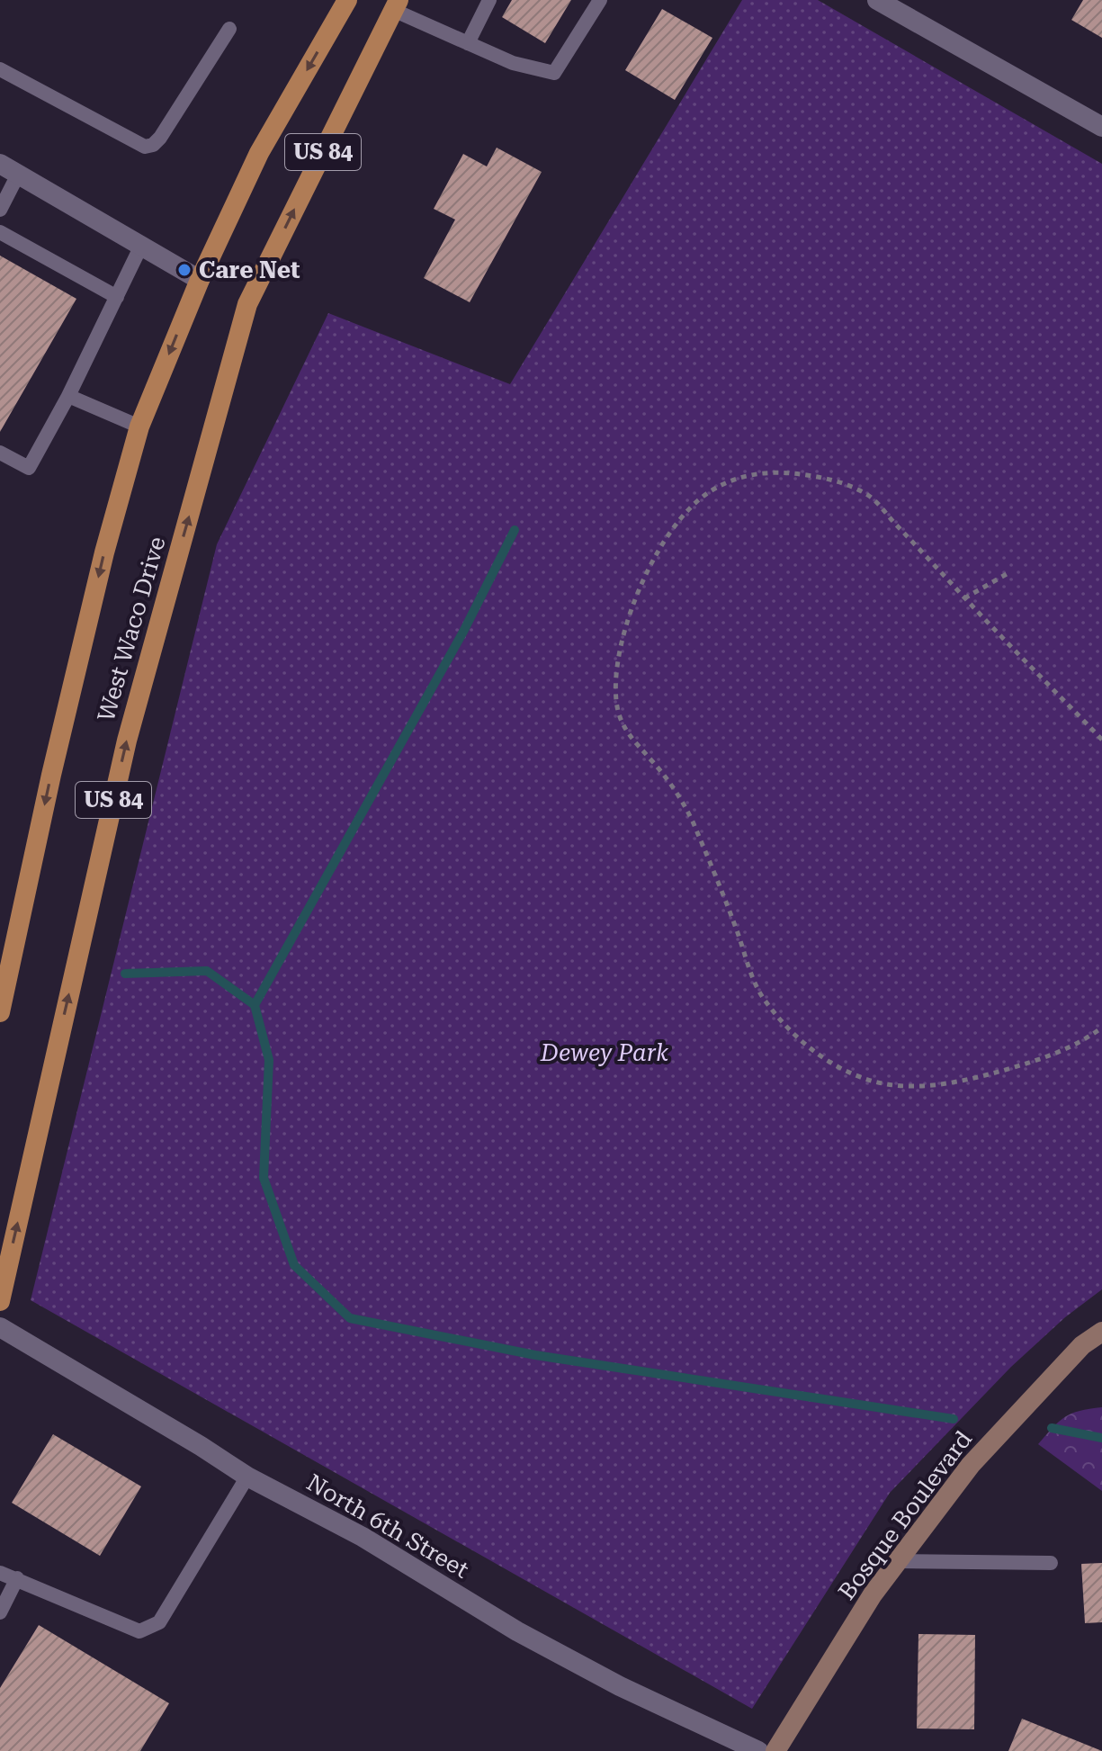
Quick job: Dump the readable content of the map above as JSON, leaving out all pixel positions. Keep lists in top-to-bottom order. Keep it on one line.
{"streets":{"main road":["US 84","West Waco Drive","Bosque Boulevard"],"street":["North 6th Street"]},"parks":["Dewey Park"],"places":["Care Net"]}
